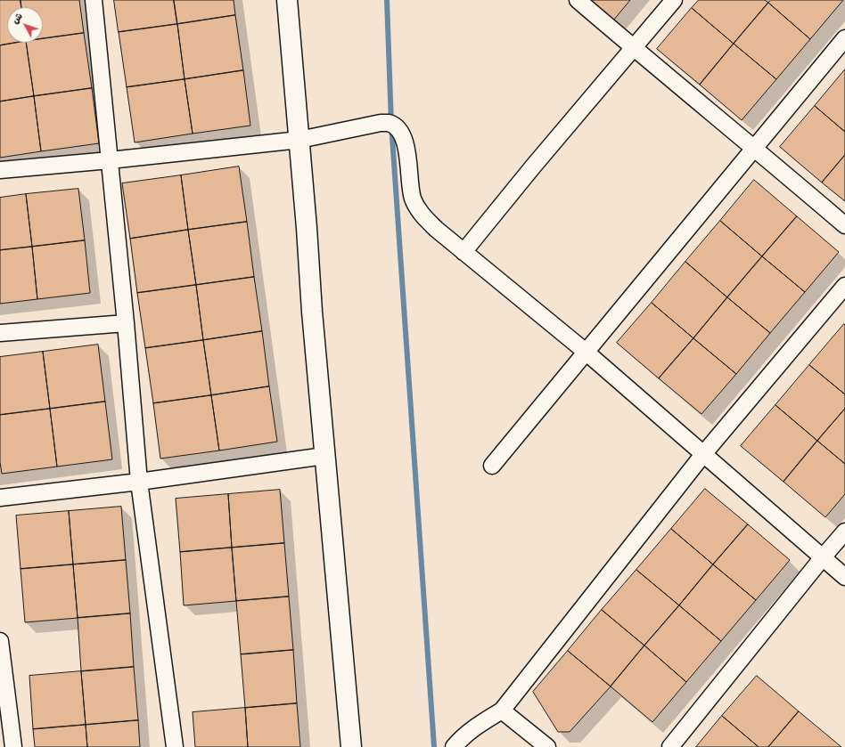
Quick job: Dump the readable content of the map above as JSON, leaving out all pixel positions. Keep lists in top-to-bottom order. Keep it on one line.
{"north":"top left"}
